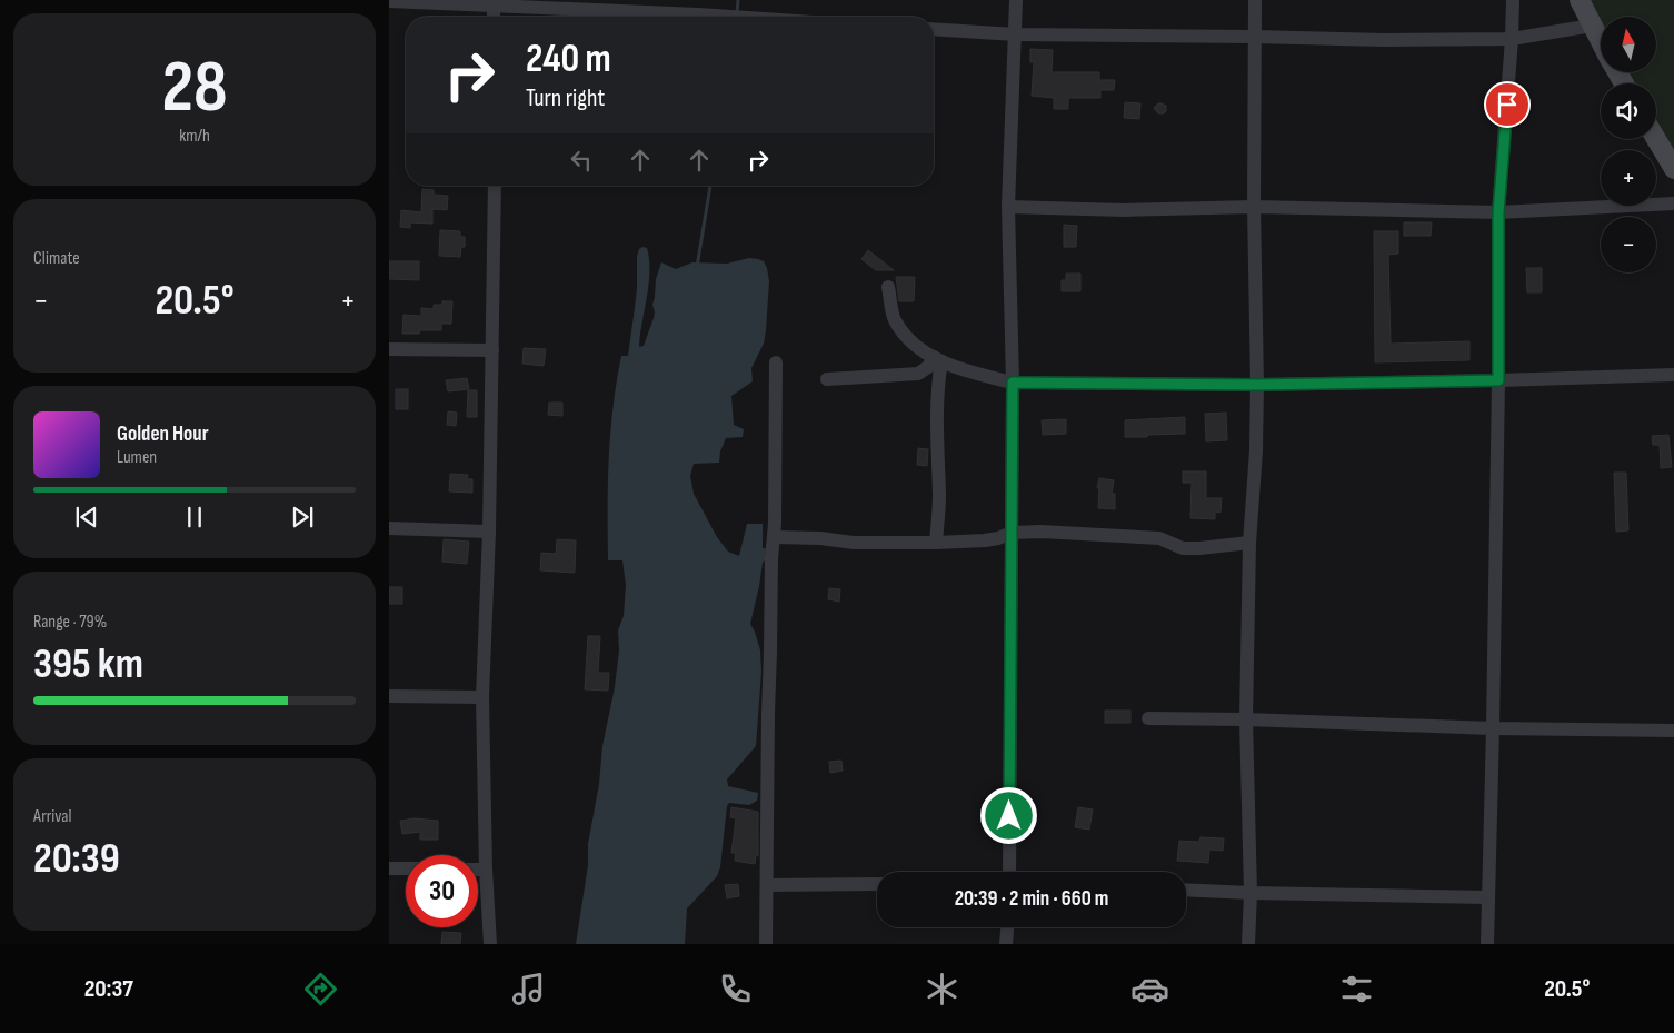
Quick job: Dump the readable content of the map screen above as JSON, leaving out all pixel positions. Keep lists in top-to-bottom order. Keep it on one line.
{"north":"top","page":{"tile":[["28","km/h"],"Climate",["Range · 79%","395 km"],["Arrival","20:39"]],"map_buttons":["+","−"],"turn":["240 m","Turn right"],"heat":["−","20.5°","+"],"song":["Golden Hour","Lumen"],"limit":"30","trip":"20:39 · 2 min · 660 m","tabs":["20:37","20.5°"]}}
